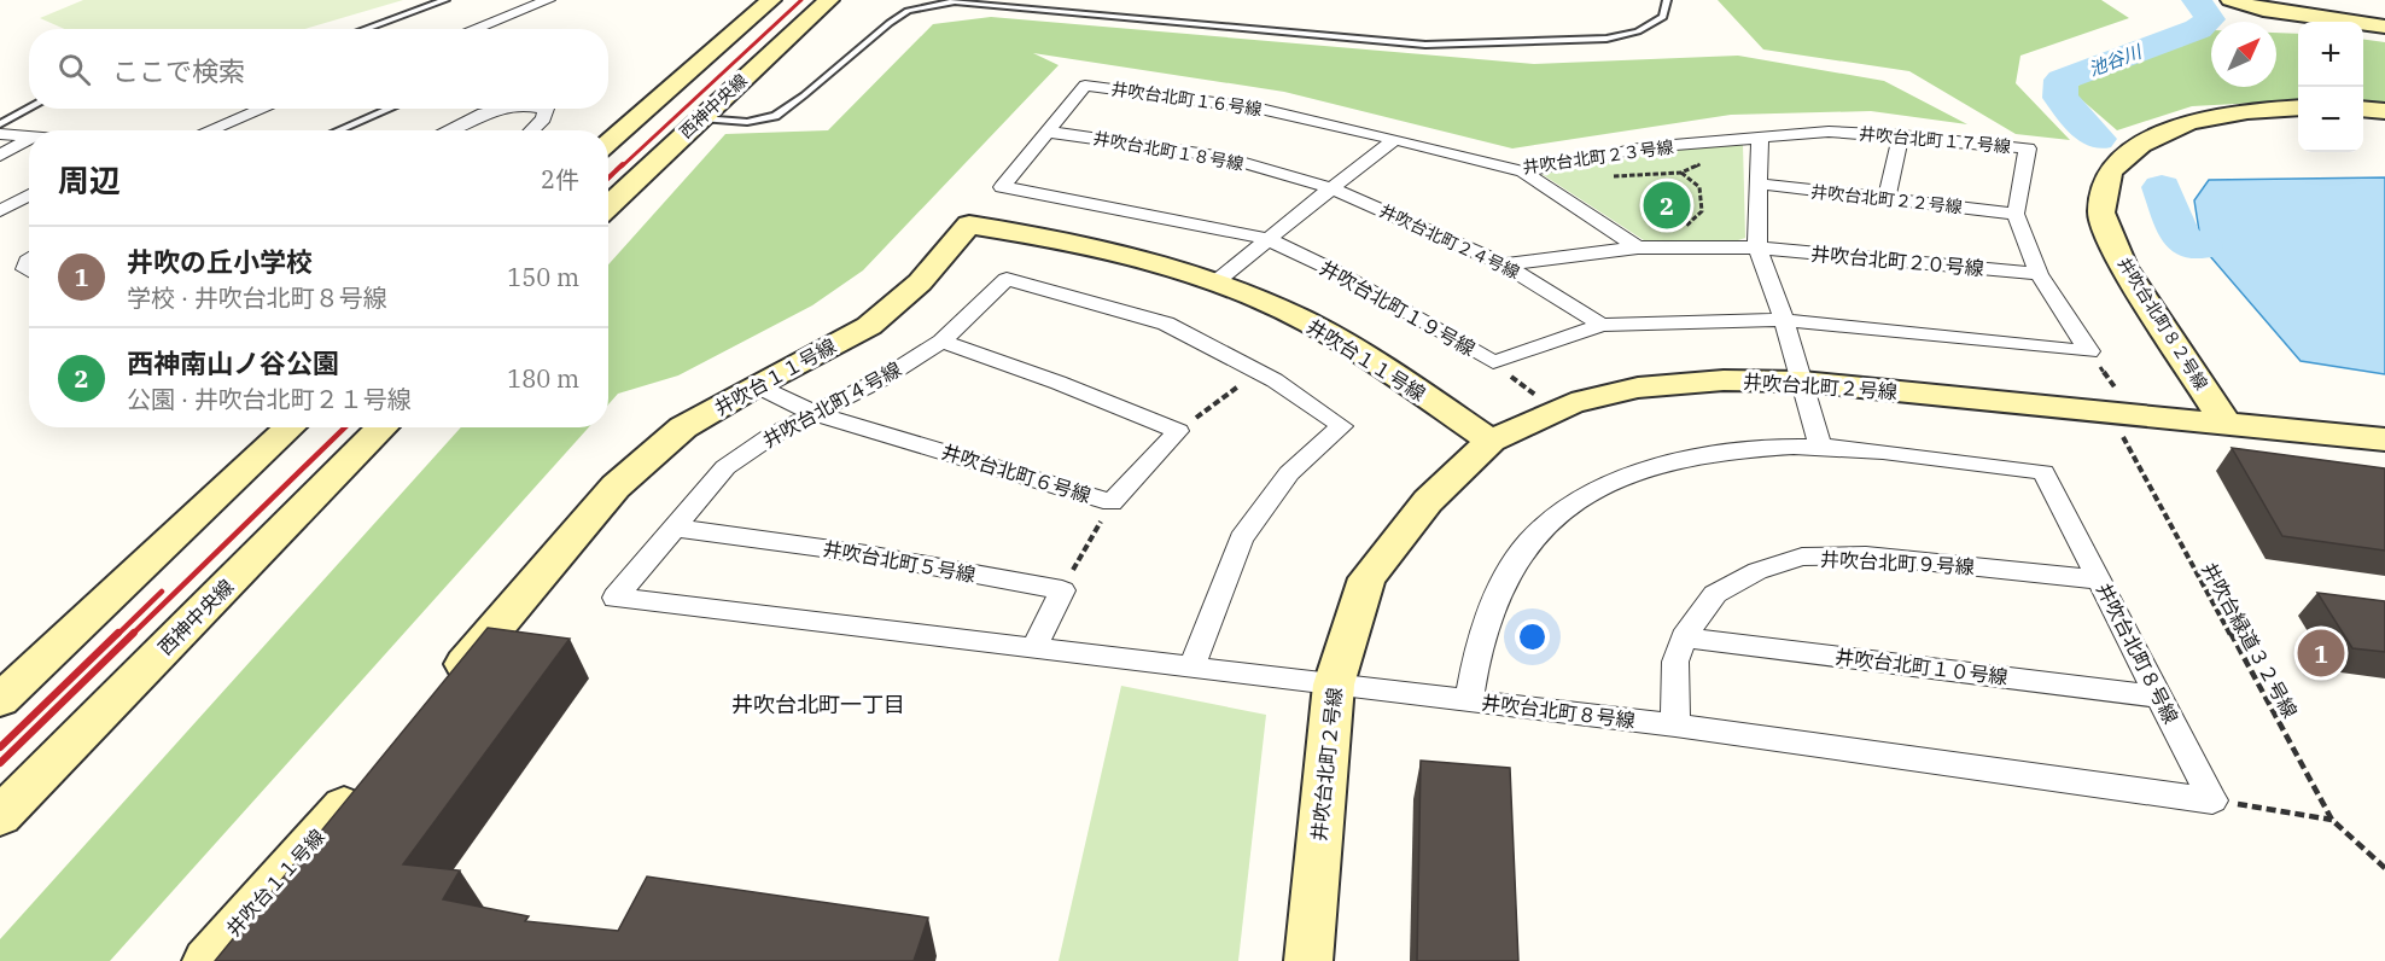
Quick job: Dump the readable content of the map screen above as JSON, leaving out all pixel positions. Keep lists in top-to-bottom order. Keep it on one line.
{"streets":{"street":["井吹台北町１６号線","西神中央線","井吹台北町１７号線","井吹台北町１８号線","井吹台北町２３号線","井吹台北町２２号線","井吹台北町２４号線","井吹台北町２０号線","井吹台北町１９号線","井吹台北町８２号線","井吹台１１号線","井吹台北町２号線","井吹台北町４号線","井吹台北町６号線","井吹台北町５号線","井吹台北町９号線","井吹台北町８号線","井吹台北町１０号線"],"path":["井吹台緑道３２号線"]},"crossings":[["井吹台北町１６号線","井吹台北町１８号線"],["井吹台北町１６号線","井吹台北町２３号線"],["井吹台北町１６号線","井吹台北町１９号線"],["井吹台北町１７号線","井吹台北町２３号線"],["井吹台北町１７号線","井吹台北町２２号線"],["井吹台北町１８号線","井吹台北町２４号線"],["井吹台北町２４号線","井吹台北町２０号線"],["井吹台北町２４号線","井吹台北町１９号線"],["井吹台北町８２号線","井吹台北町２号線"],["井吹台１１号線","井吹台北町２号線"],["井吹台１１号線","井吹台北町６号線"],["井吹台北町２号線","井吹台北町４号線"],["井吹台北町２号線","井吹台緑道３２号線"],["井吹台北町２号線","井吹台北町８号線"],["井吹台北町４号線","井吹台北町６号線"],["井吹台北町４号線","井吹台北町５号線"],["井吹台北町４号線","井吹台北町８号線"],["井吹台北町９号線","井吹台北町８号線"],["井吹台北町９号線","井吹台北町１０号線"],["井吹台北町８号線","井吹台北町１０号線"]],"districts":["井吹台北町一丁目"],"water":["池谷川"],"north":"top right","page":{"map_buttons":["+","−"],"search":"ここで検索","heading":["周辺","2件"],"pins":["2","1"],"list":[{"mark":"1","name":"井吹の丘小学校","note":"学校 · 井吹台北町８号線","value":"150 m"},{"mark":"2","name":"西神南山ノ谷公園","note":"公園 · 井吹台北町２１号線","value":"180 m"}]}}
